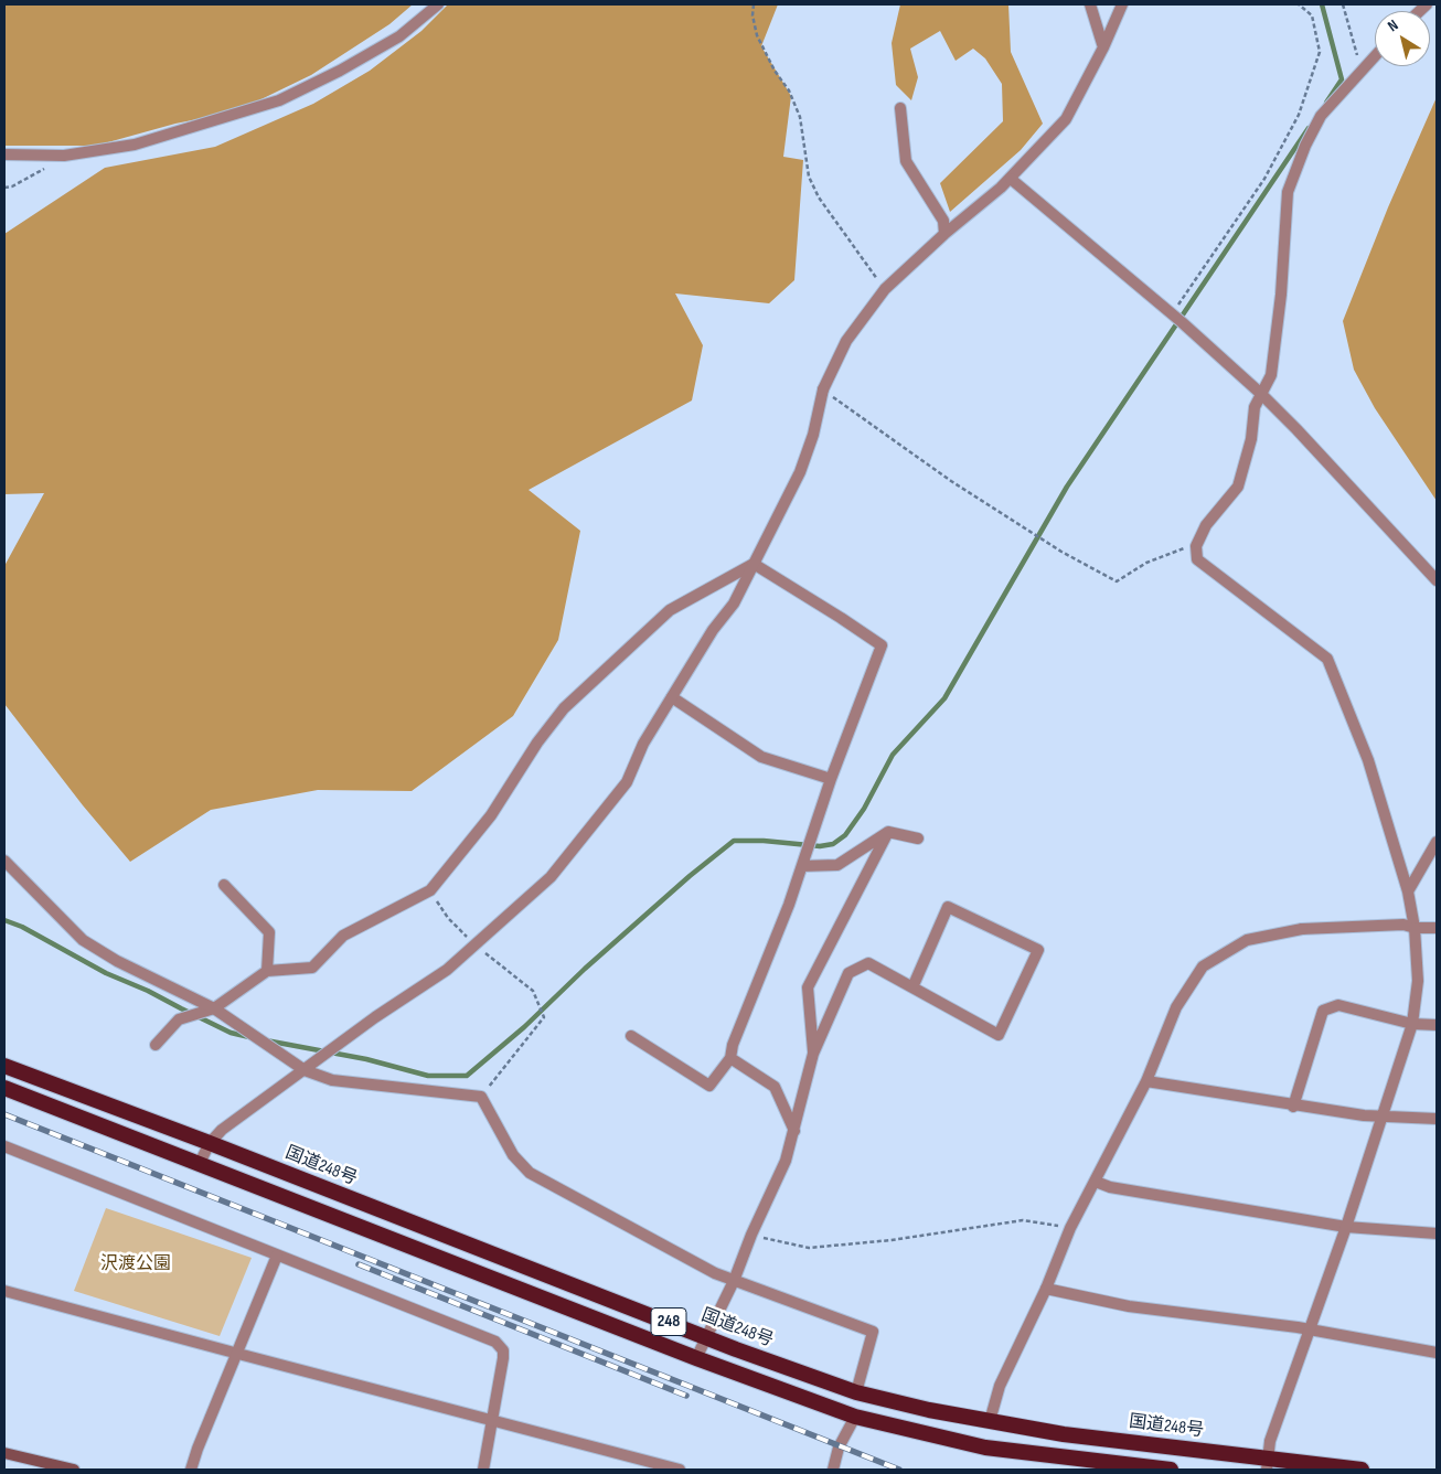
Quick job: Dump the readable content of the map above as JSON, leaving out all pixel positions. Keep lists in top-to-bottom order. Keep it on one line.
{"streets":{"highway":["国道248号","248"]},"parks":["沢渡公園"],"north":"top left"}
